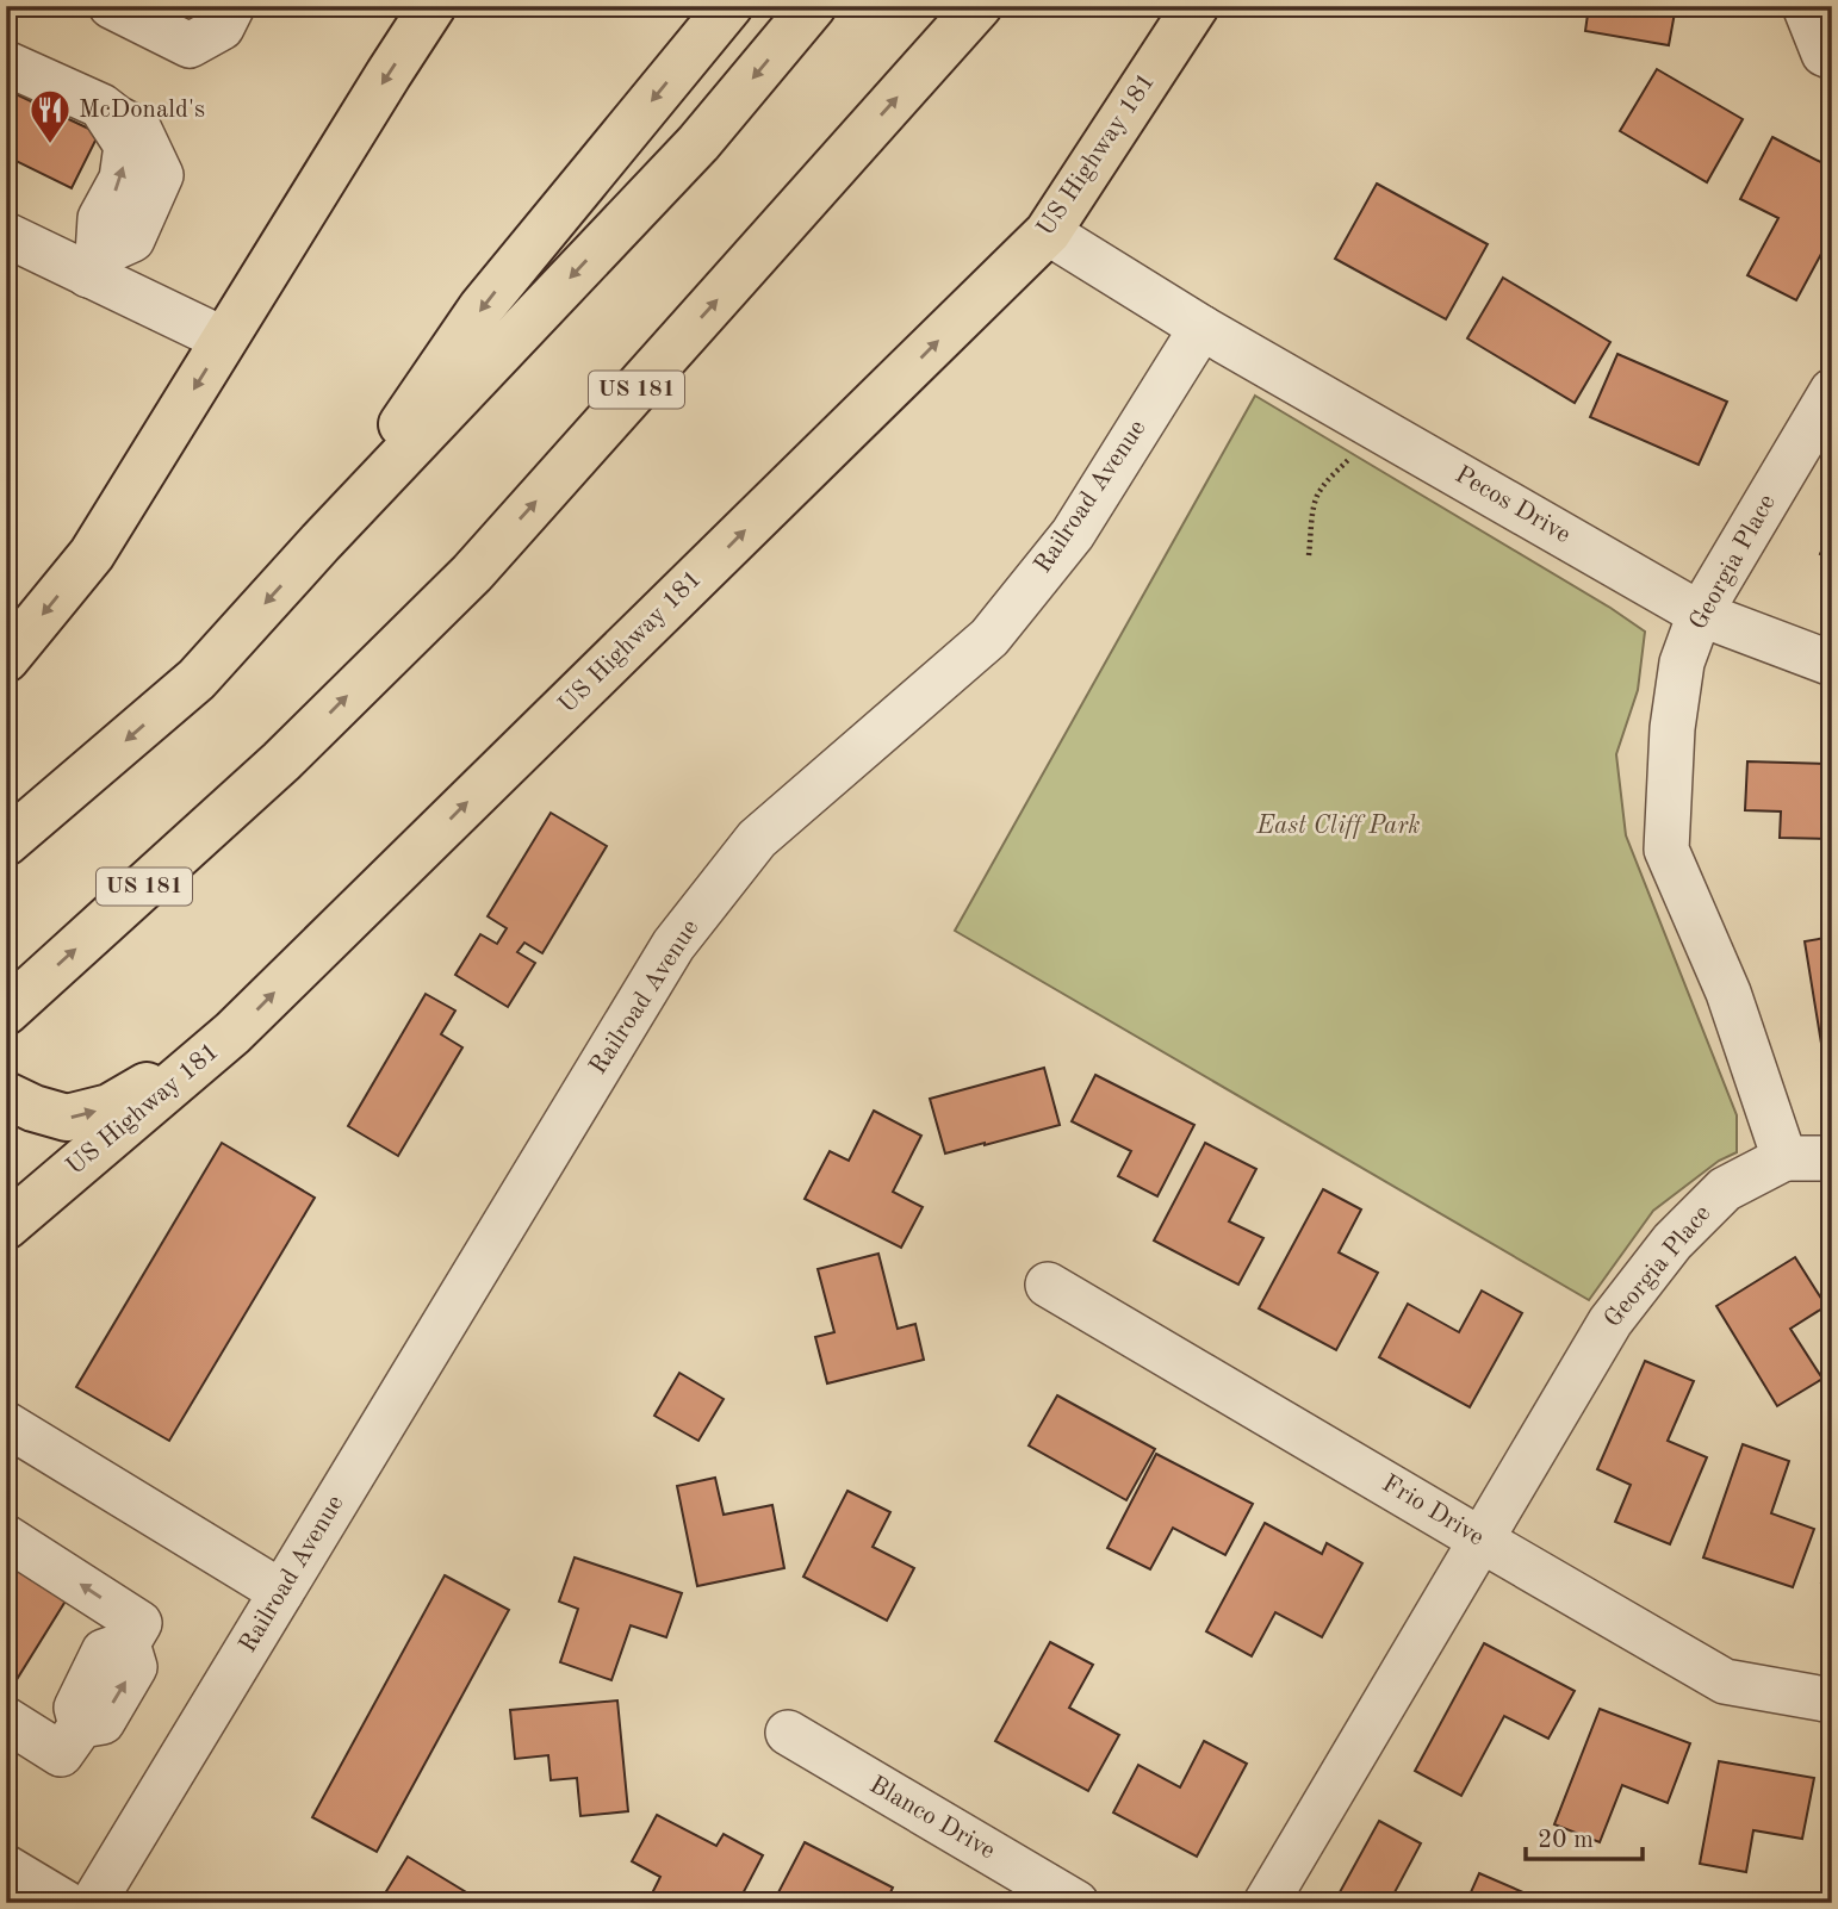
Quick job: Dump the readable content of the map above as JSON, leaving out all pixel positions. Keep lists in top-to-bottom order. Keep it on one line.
{"streets":{"main road":["US Highway 181","US 181"],"street":["Railroad Avenue","Pecos Drive","Georgia Place","Frio Drive","Blanco Drive"]},"crossings":[["Railroad Avenue","Pecos Drive"],["Pecos Drive","Georgia Place"],["Georgia Place","Frio Drive"]],"parks":["East Cliff Park"],"places":{"restaurant":["McDonald's"]},"scale_bar":"20 m"}
